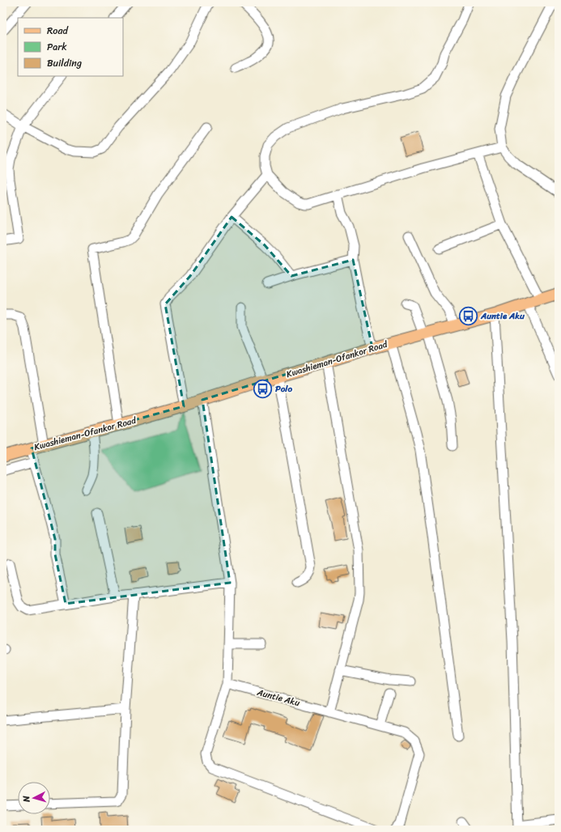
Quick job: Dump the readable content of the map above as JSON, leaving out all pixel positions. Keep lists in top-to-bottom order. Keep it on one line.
{"streets":{"main road":["Kwashieman-Ofankor Road"],"street":["Auntie Aku"]},"places":{"bus stop":["Auntie Aku","Polo"]},"legend":["Road","Park","Building"],"north":"left"}
